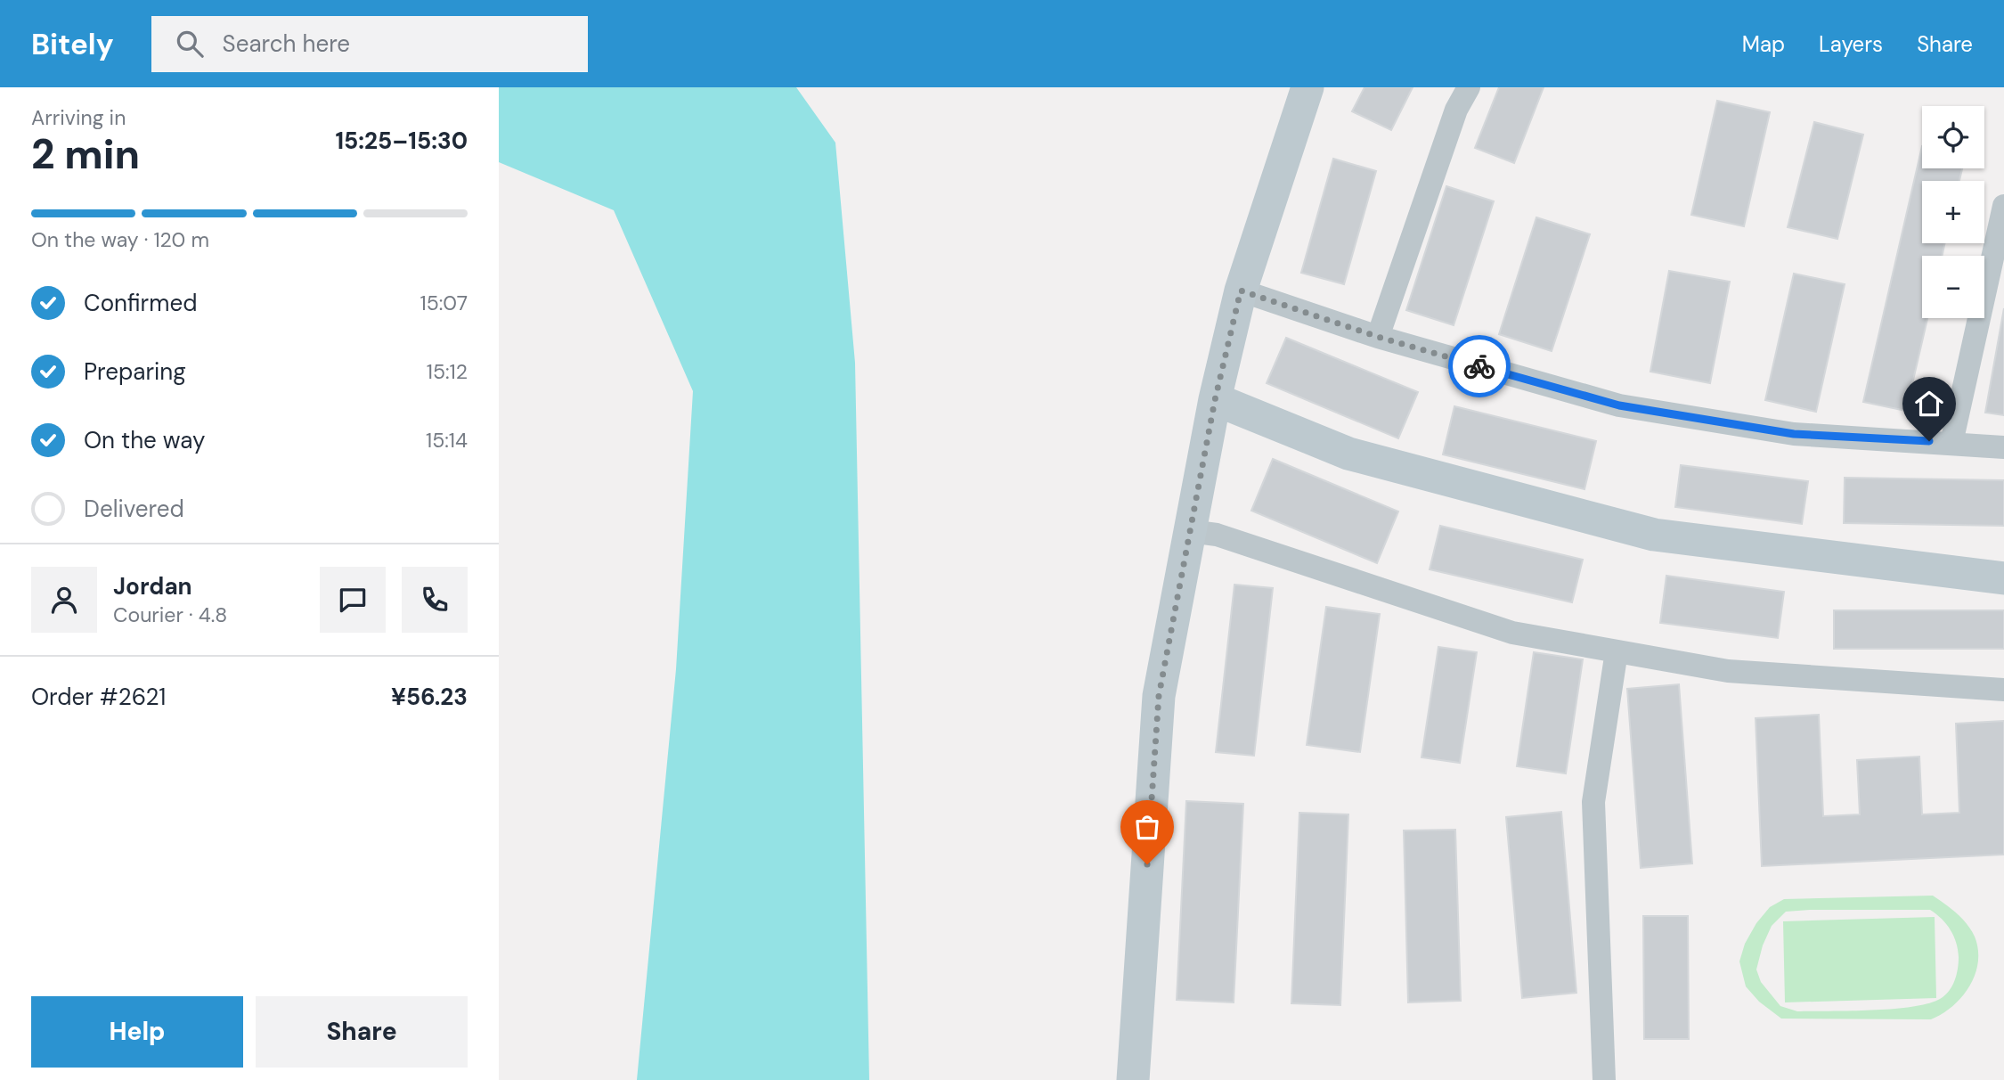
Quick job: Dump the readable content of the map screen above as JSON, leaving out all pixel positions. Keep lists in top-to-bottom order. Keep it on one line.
{"page":{"header":"Bitely","search":"Search here","nav":["Map","Layers","Share"],"heading":["2 min","Arriving in","15:25–15:30"],"panel":["Jordan","Courier · 4.8","Order #2621","¥56.23"],"map_buttons":["+","−"],"bar":"On the way · 120 m","list":[["Confirmed","15:07"],["Preparing","15:12"],["On the way","15:14"],"Delivered"],"buttons":["Help","Share"]}}
